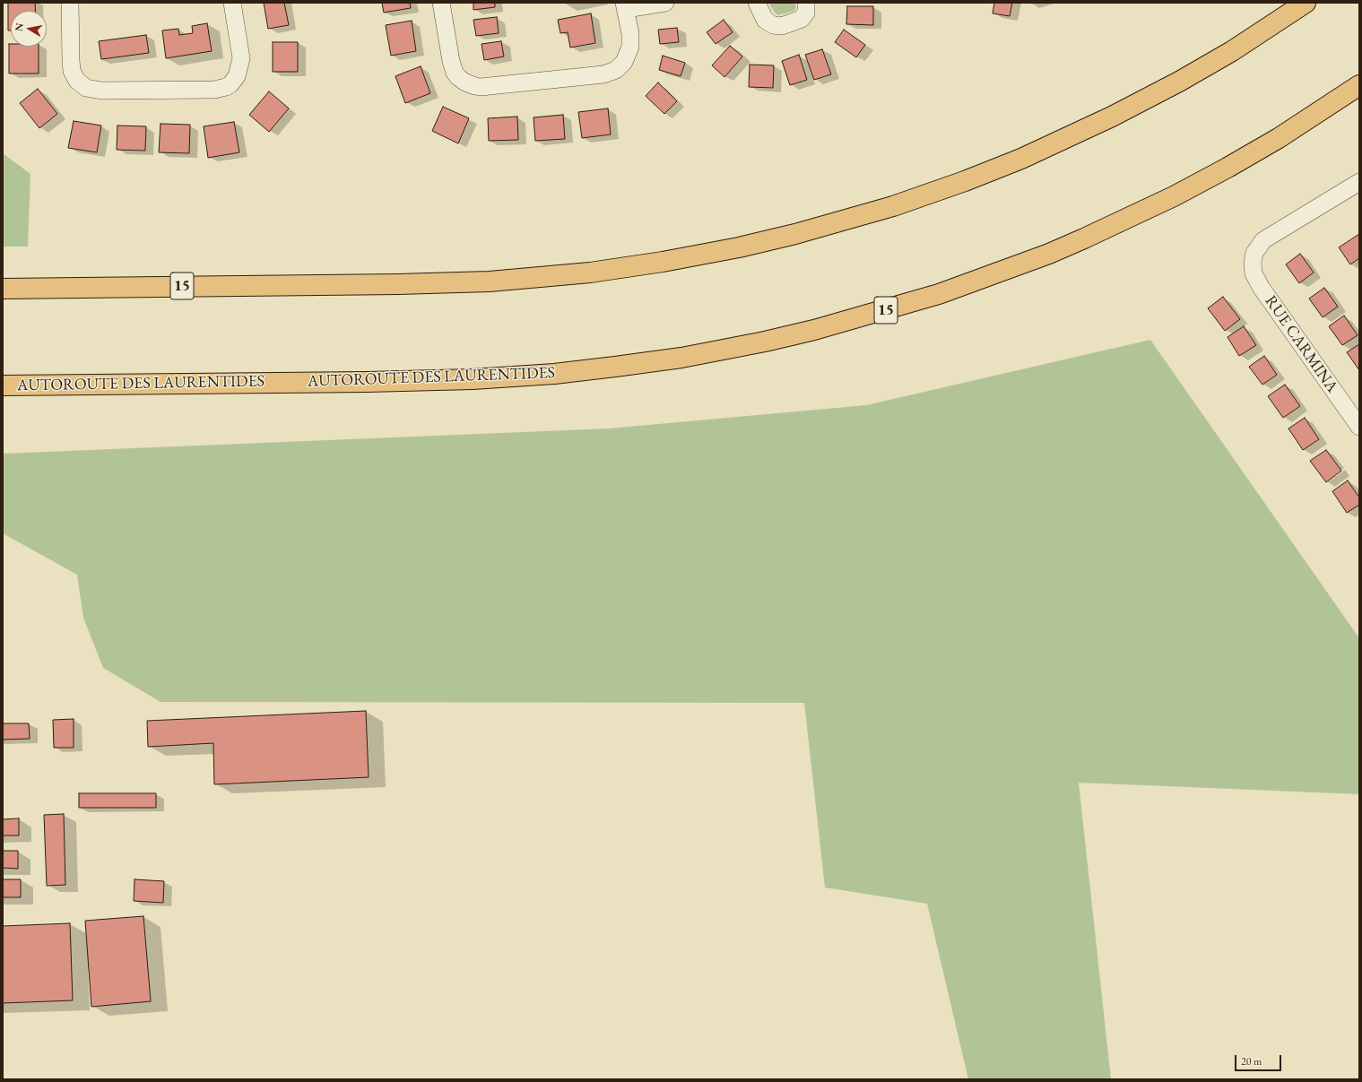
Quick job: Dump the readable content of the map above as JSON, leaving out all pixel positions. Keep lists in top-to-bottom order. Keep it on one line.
{"streets":{"highway":["15","AUTOROUTE DES LAURENTIDES"],"street":["RUE CARMINA"]},"scale_bar":"20 m","north":"left"}
